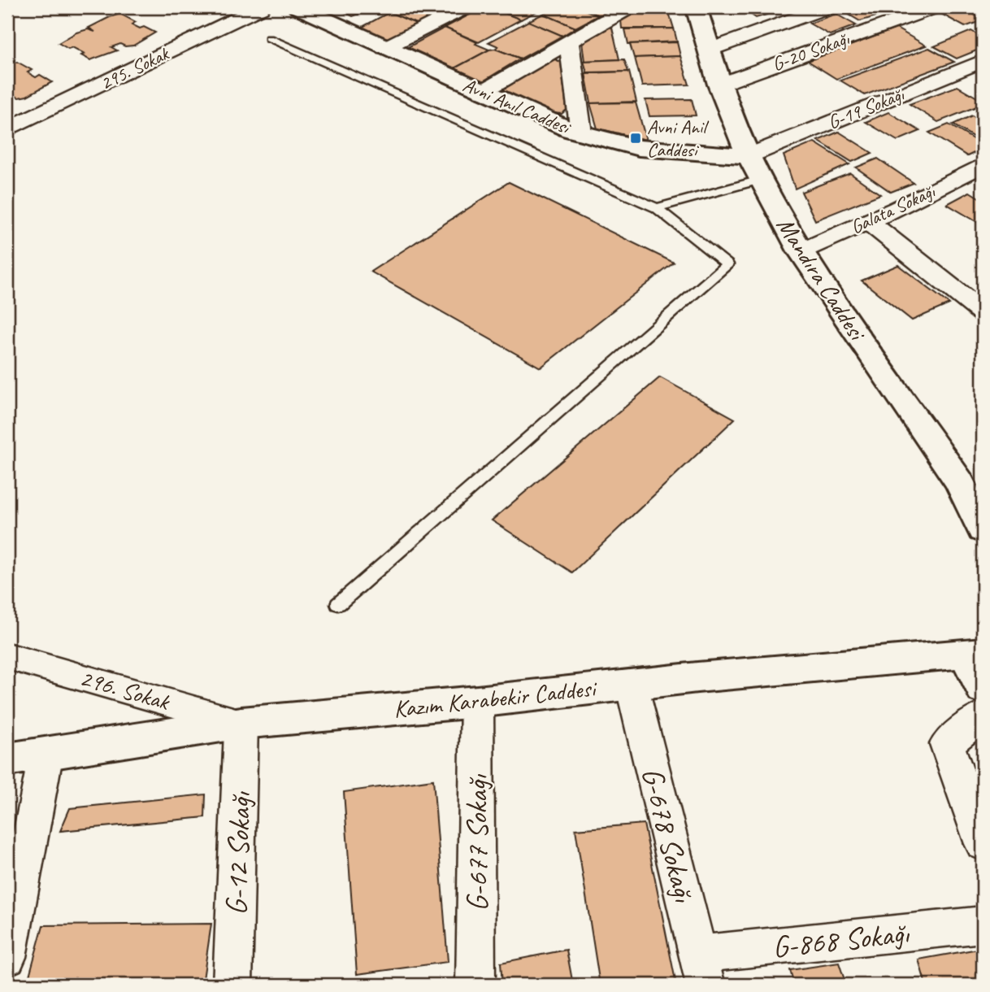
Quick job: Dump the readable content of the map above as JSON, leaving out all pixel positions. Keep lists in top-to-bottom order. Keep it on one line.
{"streets":{"street":["G-20 Sokağı","295. Sokak","Avni Anıl Caddesi","G-19 Sokağı","Galata Sokağı","Mandıra Caddesi","296. Sokak","Kazım Karabekir Caddesi","G-678 Sokağı","G-677 Sokağı","G-12 Sokağı","G-868 Sokağı"]},"crossings":[["G-20 Sokağı","Mandıra Caddesi"],["Avni Anıl Caddesi","G-19 Sokağı"],["Avni Anıl Caddesi","Mandıra Caddesi"],["G-19 Sokağı","Mandıra Caddesi"],["Galata Sokağı","Mandıra Caddesi"],["296. Sokak","Kazım Karabekir Caddesi"],["296. Sokak","G-12 Sokağı"],["Kazım Karabekir Caddesi","G-678 Sokağı"],["Kazım Karabekir Caddesi","G-677 Sokağı"],["Kazım Karabekir Caddesi","G-12 Sokağı"],["G-678 Sokağı","G-868 Sokağı"]],"places":{"transit":["Avni Anil Caddesi"]}}
